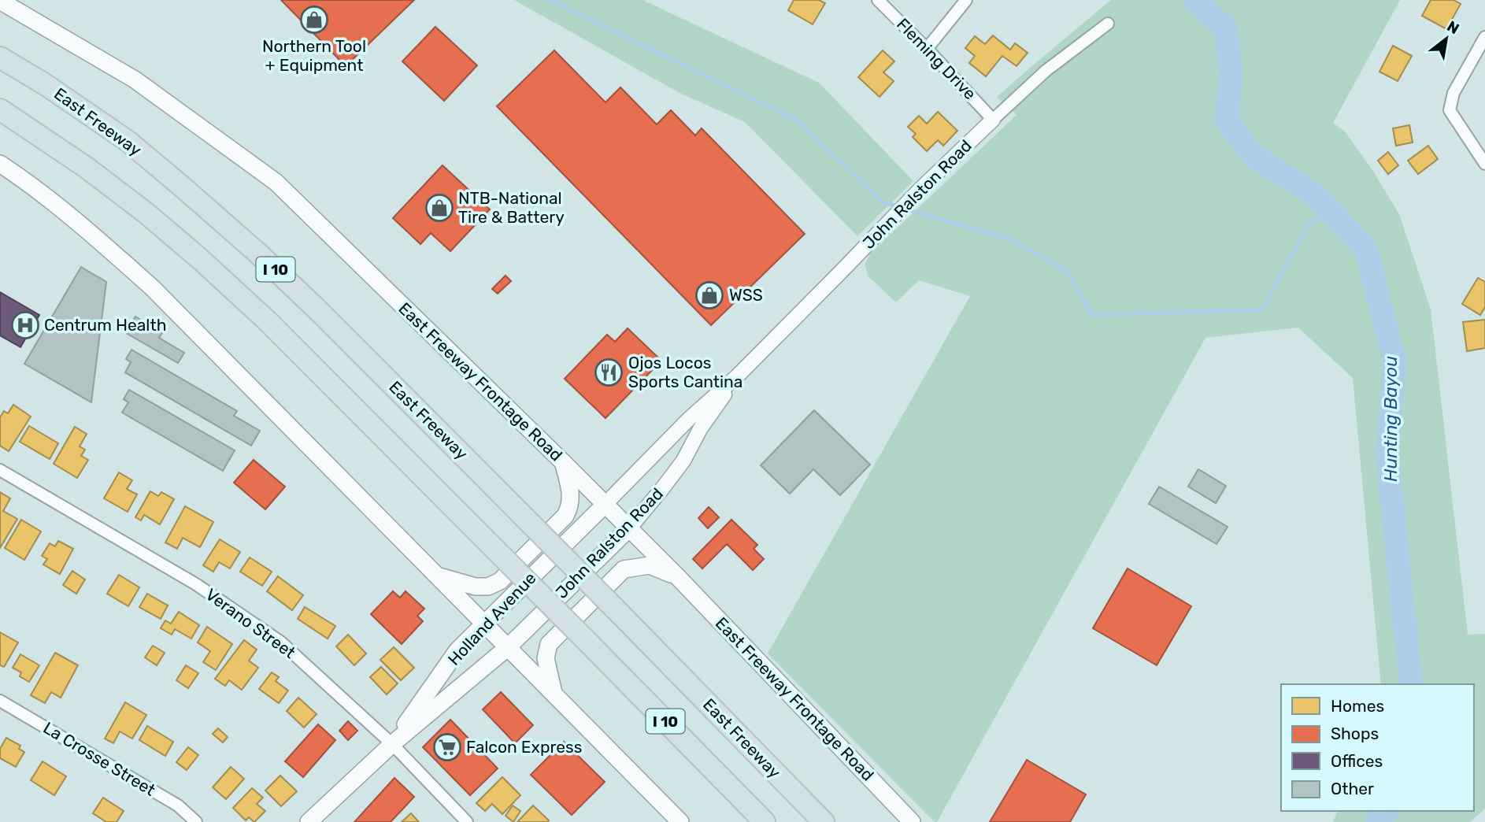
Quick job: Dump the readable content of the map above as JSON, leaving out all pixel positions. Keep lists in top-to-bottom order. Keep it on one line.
{"streets":{"highway":["East Freeway","I 10"],"main road":["John Ralston Road","East Freeway Frontage Road","Holland Avenue"],"street":["Fleming Drive","Verano Street","La Crosse Street"]},"crossings":[["Fleming Drive","John Ralston Road"],["John Ralston Road","East Freeway Frontage Road"],["John Ralston Road","Holland Avenue"],["East Freeway Frontage Road","Holland Avenue"],["Holland Avenue","Verano Street"]],"water":["Hunting Bayou"],"places":{"shop":["Northern Tool + Equipment","NTB-National Tire & Battery","WSS"],"hospital":["Centrum Health"],"restaurant":["Ojos Locos Sports Cantina"],"supermarket":["Falcon Express"]},"legend":["Homes","Shops","Offices","Other"],"north":"top right"}
